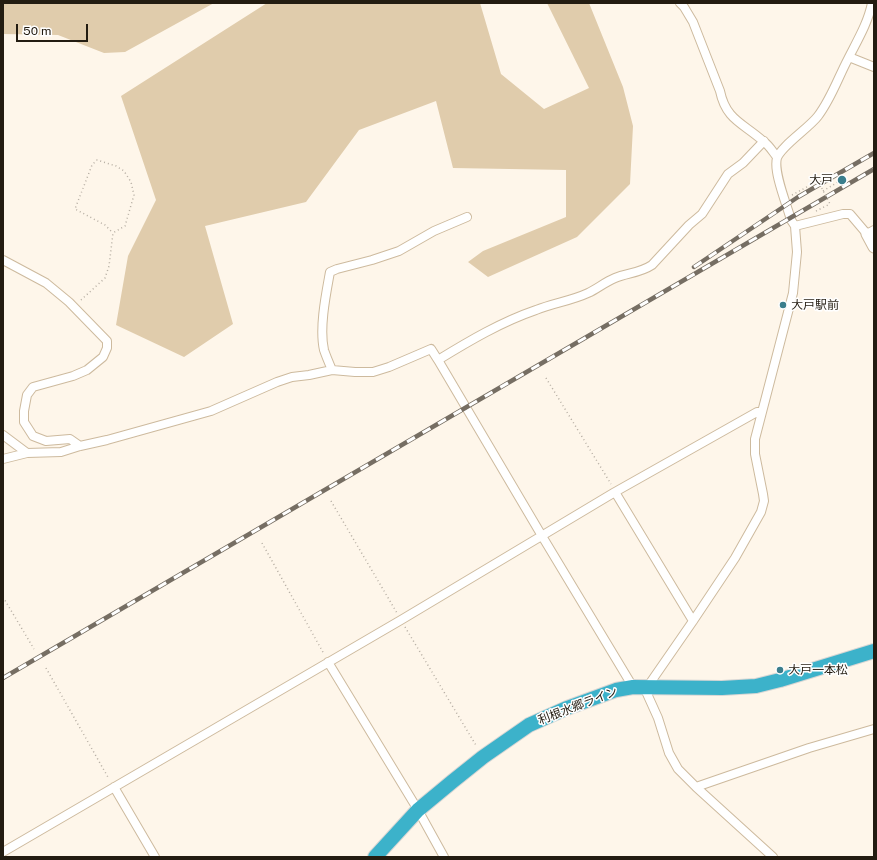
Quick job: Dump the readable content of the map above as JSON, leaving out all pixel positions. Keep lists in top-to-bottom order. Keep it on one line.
{"streets":{"highway":["利根水郷ライン"]},"places":["大戸","大戸駅前","大戸一本松"],"scale_bar":"50 m"}
